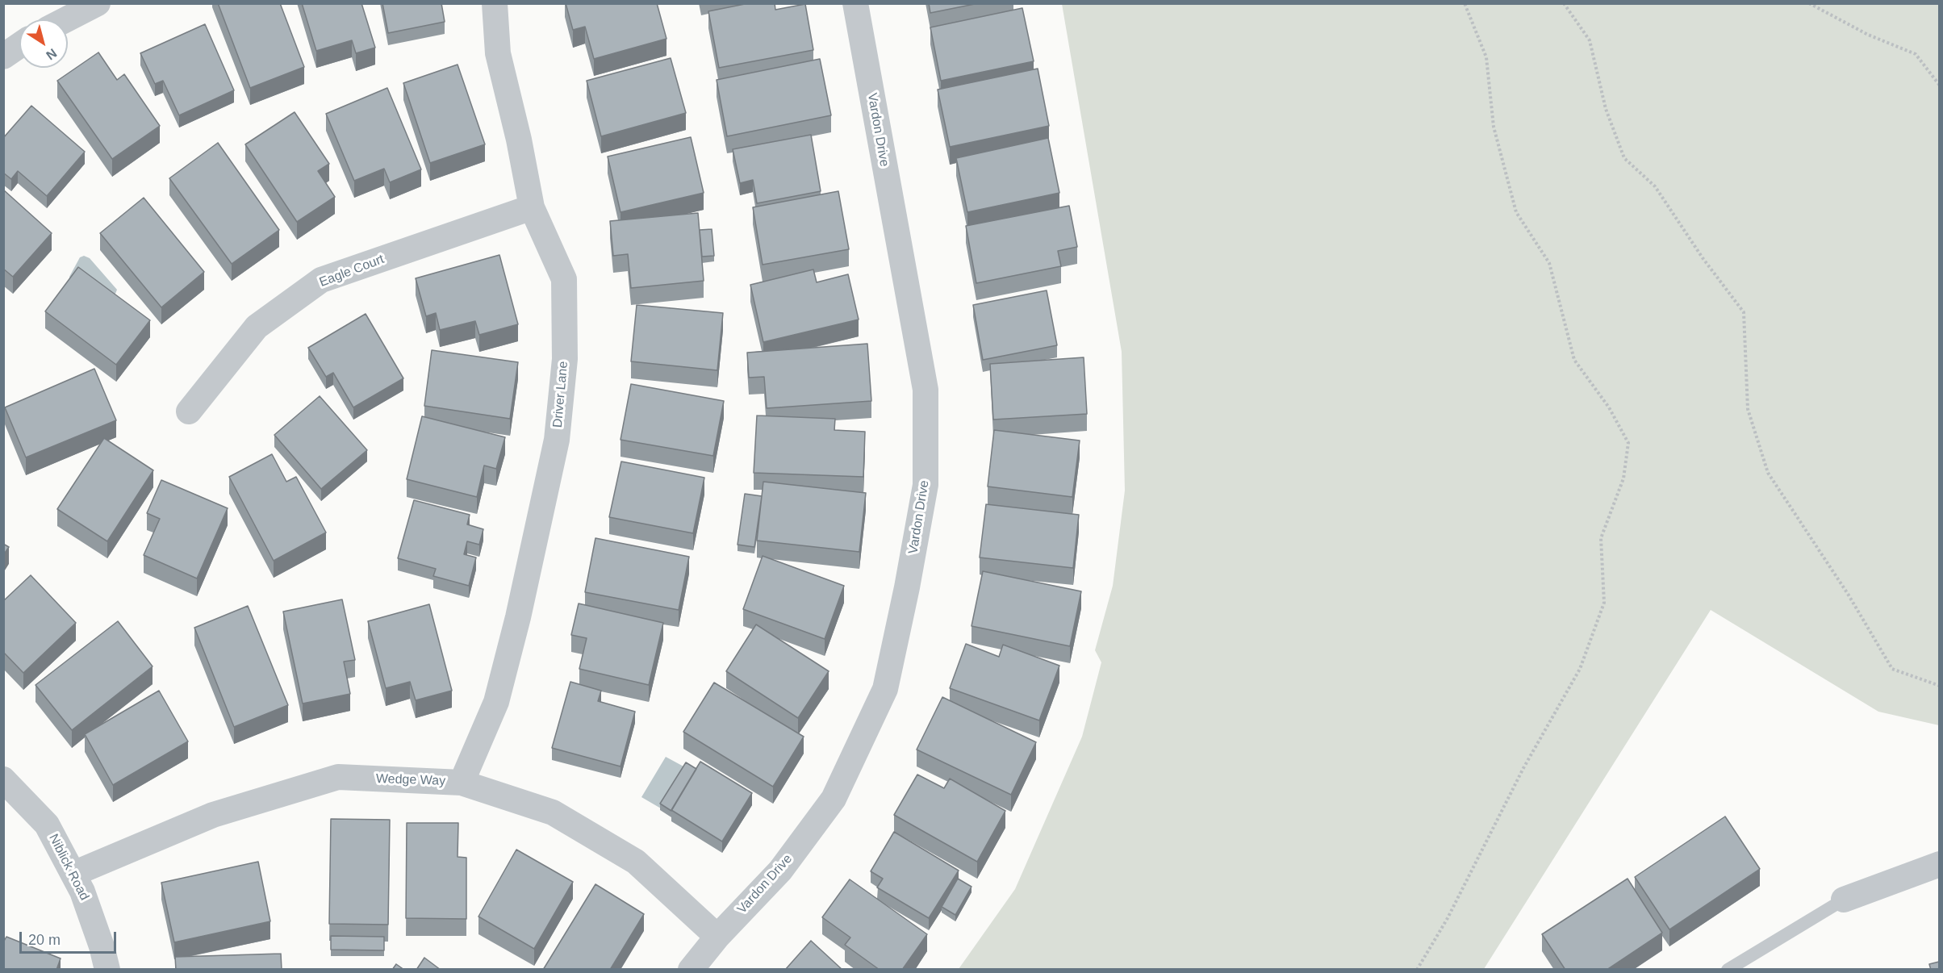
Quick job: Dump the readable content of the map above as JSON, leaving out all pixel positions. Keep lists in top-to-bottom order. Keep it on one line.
{"streets":{"street":["Vardon Drive","Eagle Court","Driver Lane","Wedge Way","Niblick Road"]},"crossings":[["Vardon Drive","Wedge Way"],["Eagle Court","Driver Lane"],["Driver Lane","Wedge Way"],["Wedge Way","Niblick Road"]],"scale_bar":"20 m","north":"bottom right"}
